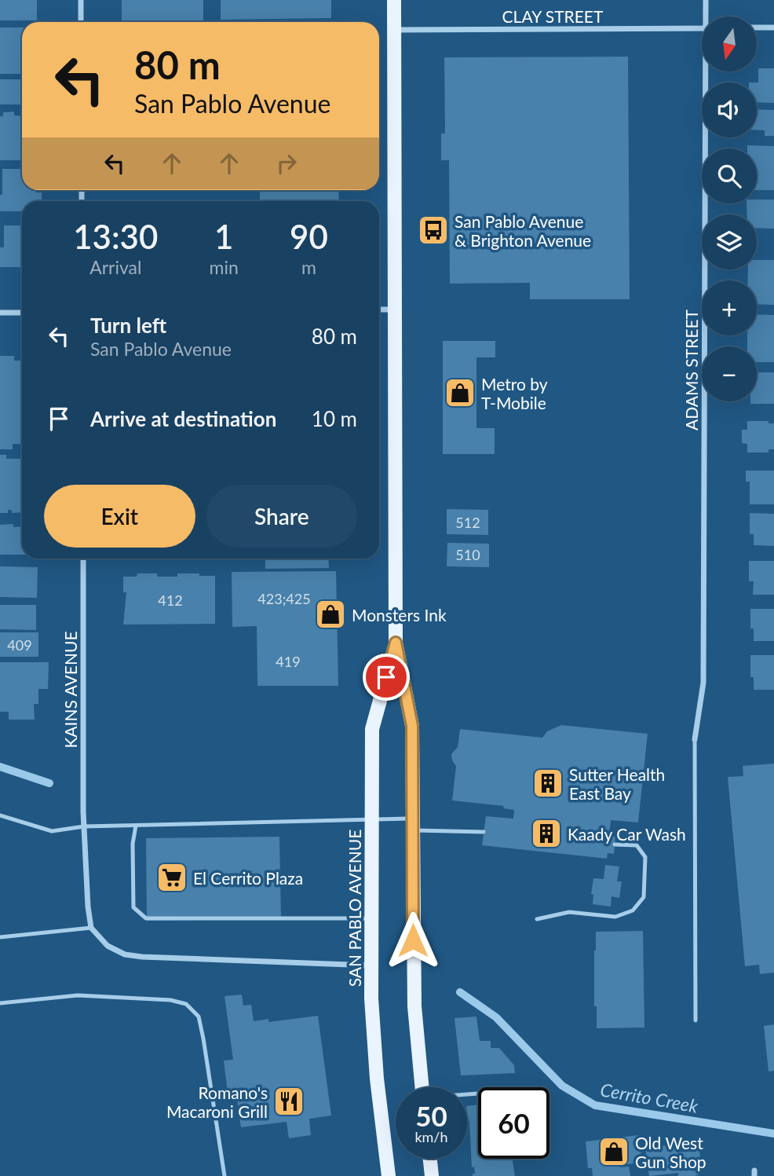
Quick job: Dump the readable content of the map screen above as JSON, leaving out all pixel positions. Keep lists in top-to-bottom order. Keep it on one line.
{"streets":{"main road":["SAN PABLO AVENUE"],"street":["CLAY STREET","ADAMS STREET","KAINS AVENUE"]},"crossings":[["CLAY STREET","SAN PABLO AVENUE"]],"water":["Cerrito Creek"],"places":{"bus stop":["San Pablo Avenue & Brighton Avenue"],"shop":["Metro by T-Mobile","Monsters Ink","Old West Gun Shop"],"building":["Sutter Health East Bay","Kaady Car Wash"],"supermarket":["El Cerrito Plaza"],"restaurant":["Romano's Macaroni Grill"]},"house_numbers":["512","510","423;425","412","409","419"],"north":"bottom","page":{"map_buttons":["+","−"],"turn":["80 m","San Pablo Avenue"],"eta":["13:30","Arrival","1","min","90","m"],"list":[{"name":"Turn left","note":"San Pablo Avenue","value":"80 m"},{"name":"Arrive at destination","value":"10 m"}],"buttons":["Exit","Share"],"speed":"50 km/h","limit":"60"}}
